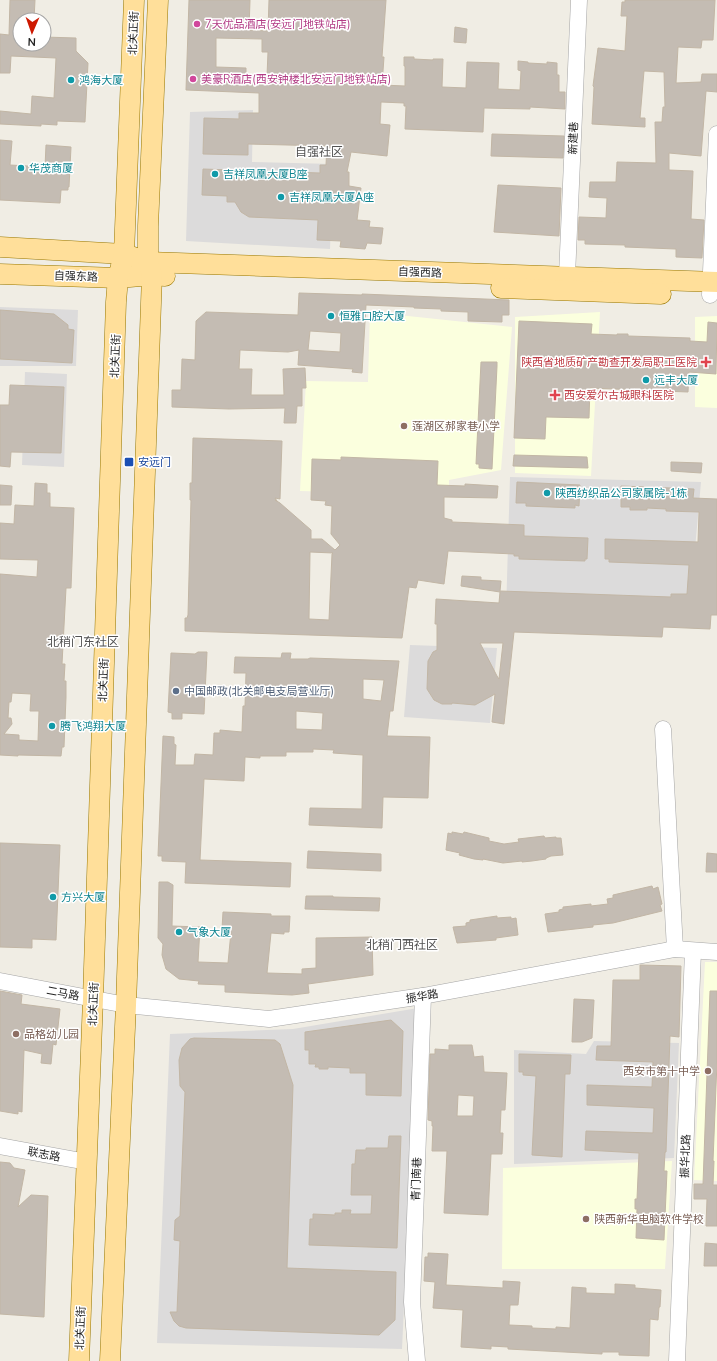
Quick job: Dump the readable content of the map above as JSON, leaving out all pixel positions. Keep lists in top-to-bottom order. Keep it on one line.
{"streets":{"main road":["北关正街","自强西路","自强东路"],"street":["新建巷","二马路","振华路","联志路","振华北路","青门南巷"]},"crossings":[["北关正街","自强西路"],["北关正街","自强东路"],["北关正街","二马路"],["北关正街","联志路"],["新建巷","自强西路"],["自强西路","自强东路"],["二马路","振华路"],["振华路","振华北路"],["振华路","青门南巷"]],"districts":["自强社区","北稍门东社区","北稍门西社区"],"places":{"other":["7天优品酒店(安远门地铁站店)","美豪R酒店(西安钟楼北安远门地铁站店)","鸿海大厦","华茂商厦","吉祥凤凰大厦B座","吉祥凤凰大厦A座","恒雅口腔大厦","远丰大厦","莲湖区郝家巷小学","陕西纺织品公司家属院-1栋","中国邮政(北关邮电支局营业厅)","腾飞鸿翔大厦","方兴大厦","气象大厦","品格幼儿园","西安市第十中学","陕西新华电脑软件学校"],"health":["陕西省地质矿产勘查开发局职工医院","西安爱尔古城眼科医院"],"transit":["安远门"]},"north":"bottom"}
